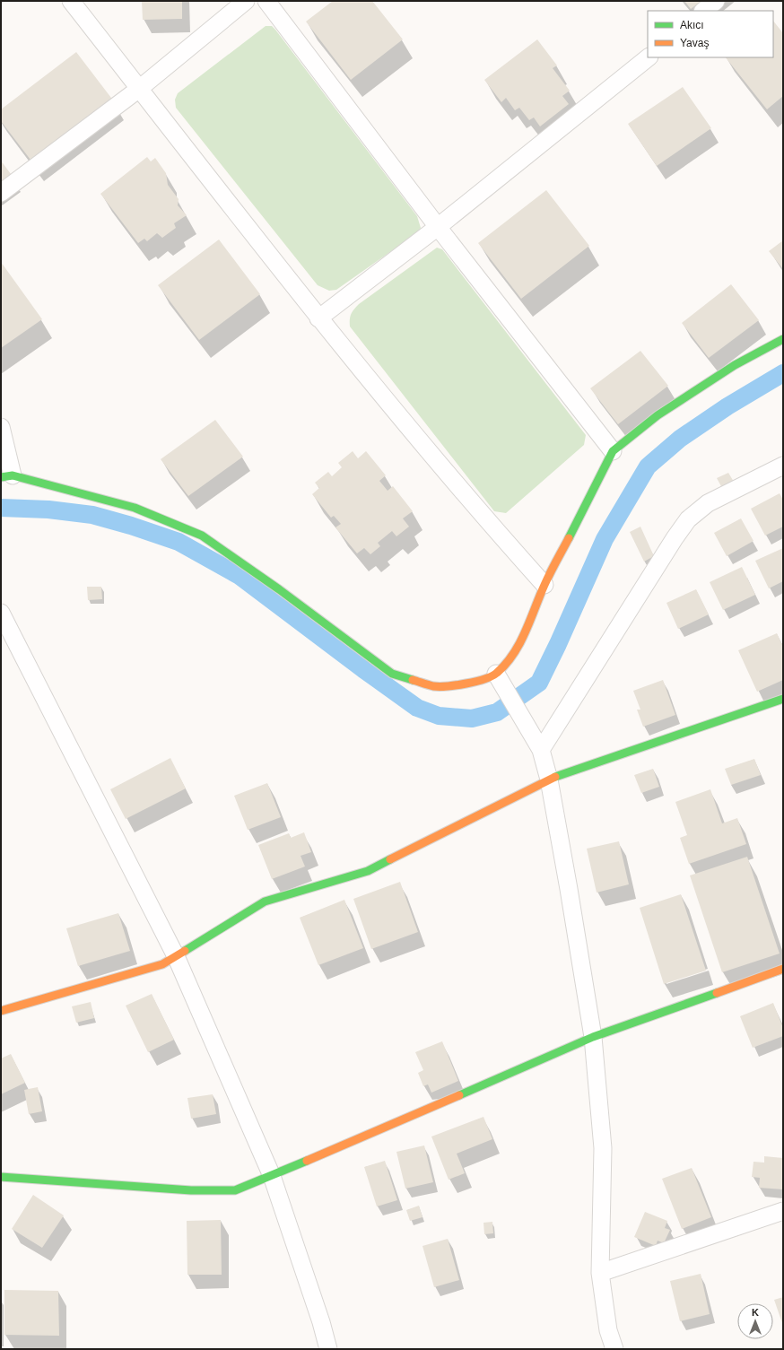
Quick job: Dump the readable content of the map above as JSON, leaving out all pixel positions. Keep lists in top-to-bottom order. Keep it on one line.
{"legend":["Akıcı","Yavaş"],"north":"top"}
